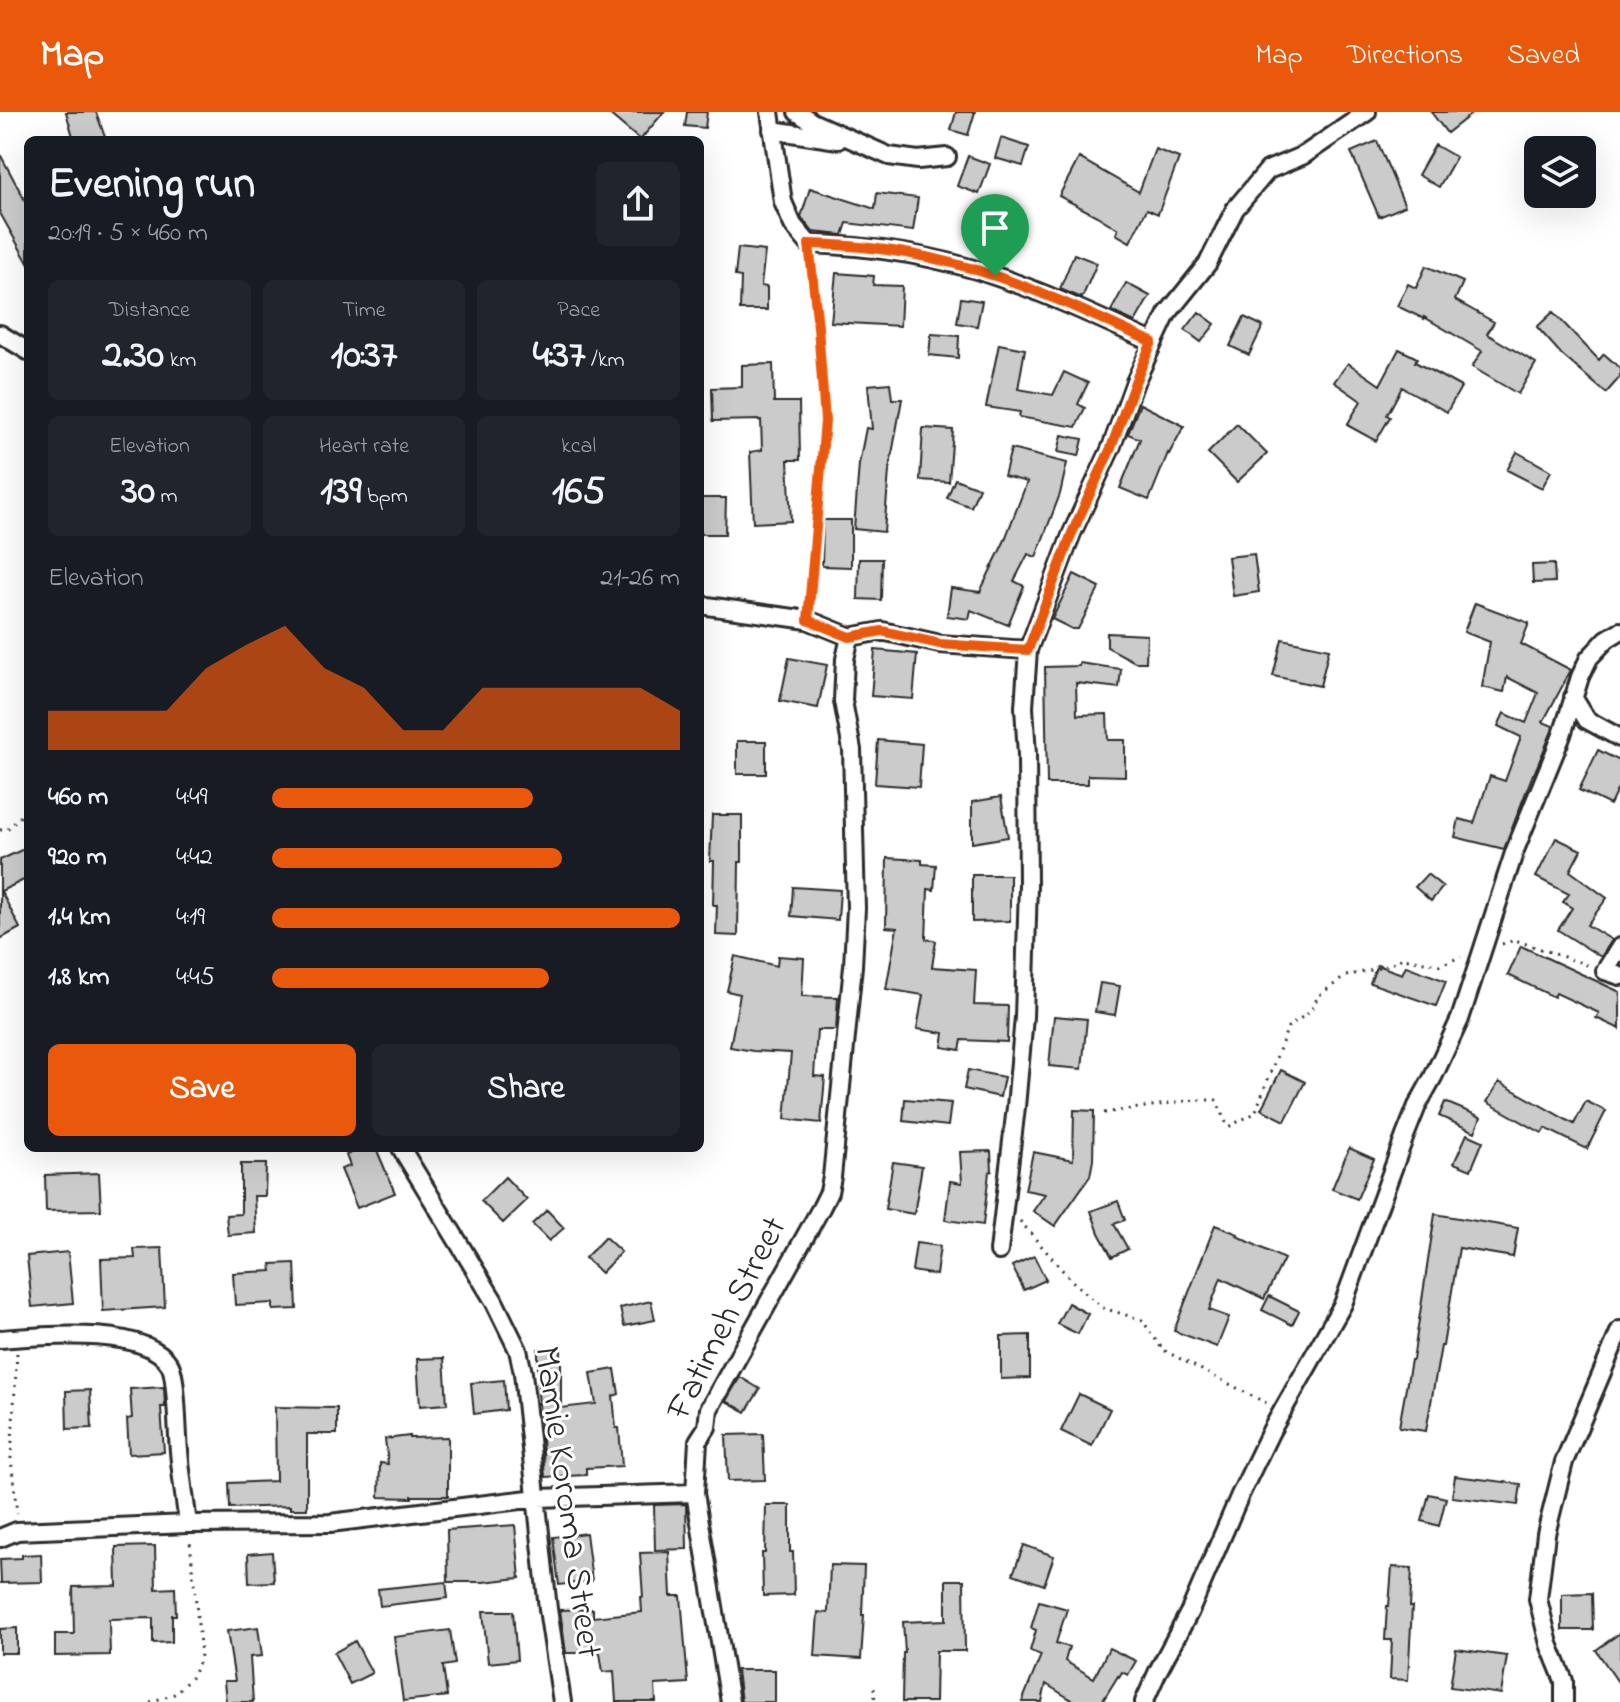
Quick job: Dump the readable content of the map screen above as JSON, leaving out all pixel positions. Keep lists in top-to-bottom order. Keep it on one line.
{"streets":{"street":["Fatimeh Street","Mamie Koroma Street"]},"page":{"header":"Map","nav":["Map","Directions","Saved"],"heading":["Evening run","20:19 · 5 × 460 m"],"stats":[["Distance","2.30 km"],["Time","10:37"],["Pace","4:37 /km"],["Elevation","30 m"],["Heart rate","139 bpm"],["kcal","165"]],"chart":["Elevation","21–26 m"],"list":[{"name":"460 m","note":"4:49"},{"name":"920 m","note":"4:42"},{"name":"1.4 km","note":"4:19"},{"name":"1.8 km","note":"4:45"}],"buttons":["Save","Share"]}}
